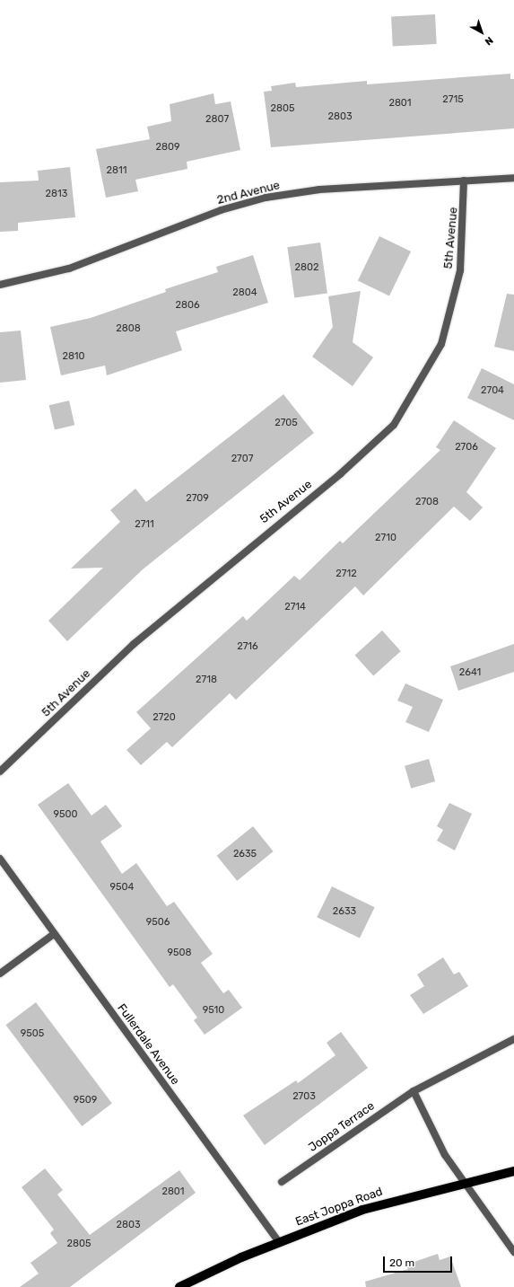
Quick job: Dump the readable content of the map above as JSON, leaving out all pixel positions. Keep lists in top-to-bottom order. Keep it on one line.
{"streets":{"main road":["East Joppa Road"],"street":["2nd Avenue","5th Avenue","Fullerdale Avenue","Joppa Terrace"]},"crossings":[["2nd Avenue","5th Avenue"],["Fullerdale Avenue","East Joppa Road"]],"house_numbers":["2715","2801","2805","2803","2807","2809","2811","2813","2802","2804","2806","2808","2810","2704","2705","2706","2707","2709","2708","2711","2710","2712","2714","2716","2641","2718","2720","9500","2635","9504","2633","9506","9508","9510","9505","2703","9509","2801","2803","2805"],"scale_bar":"20 m","north":"bottom right"}
